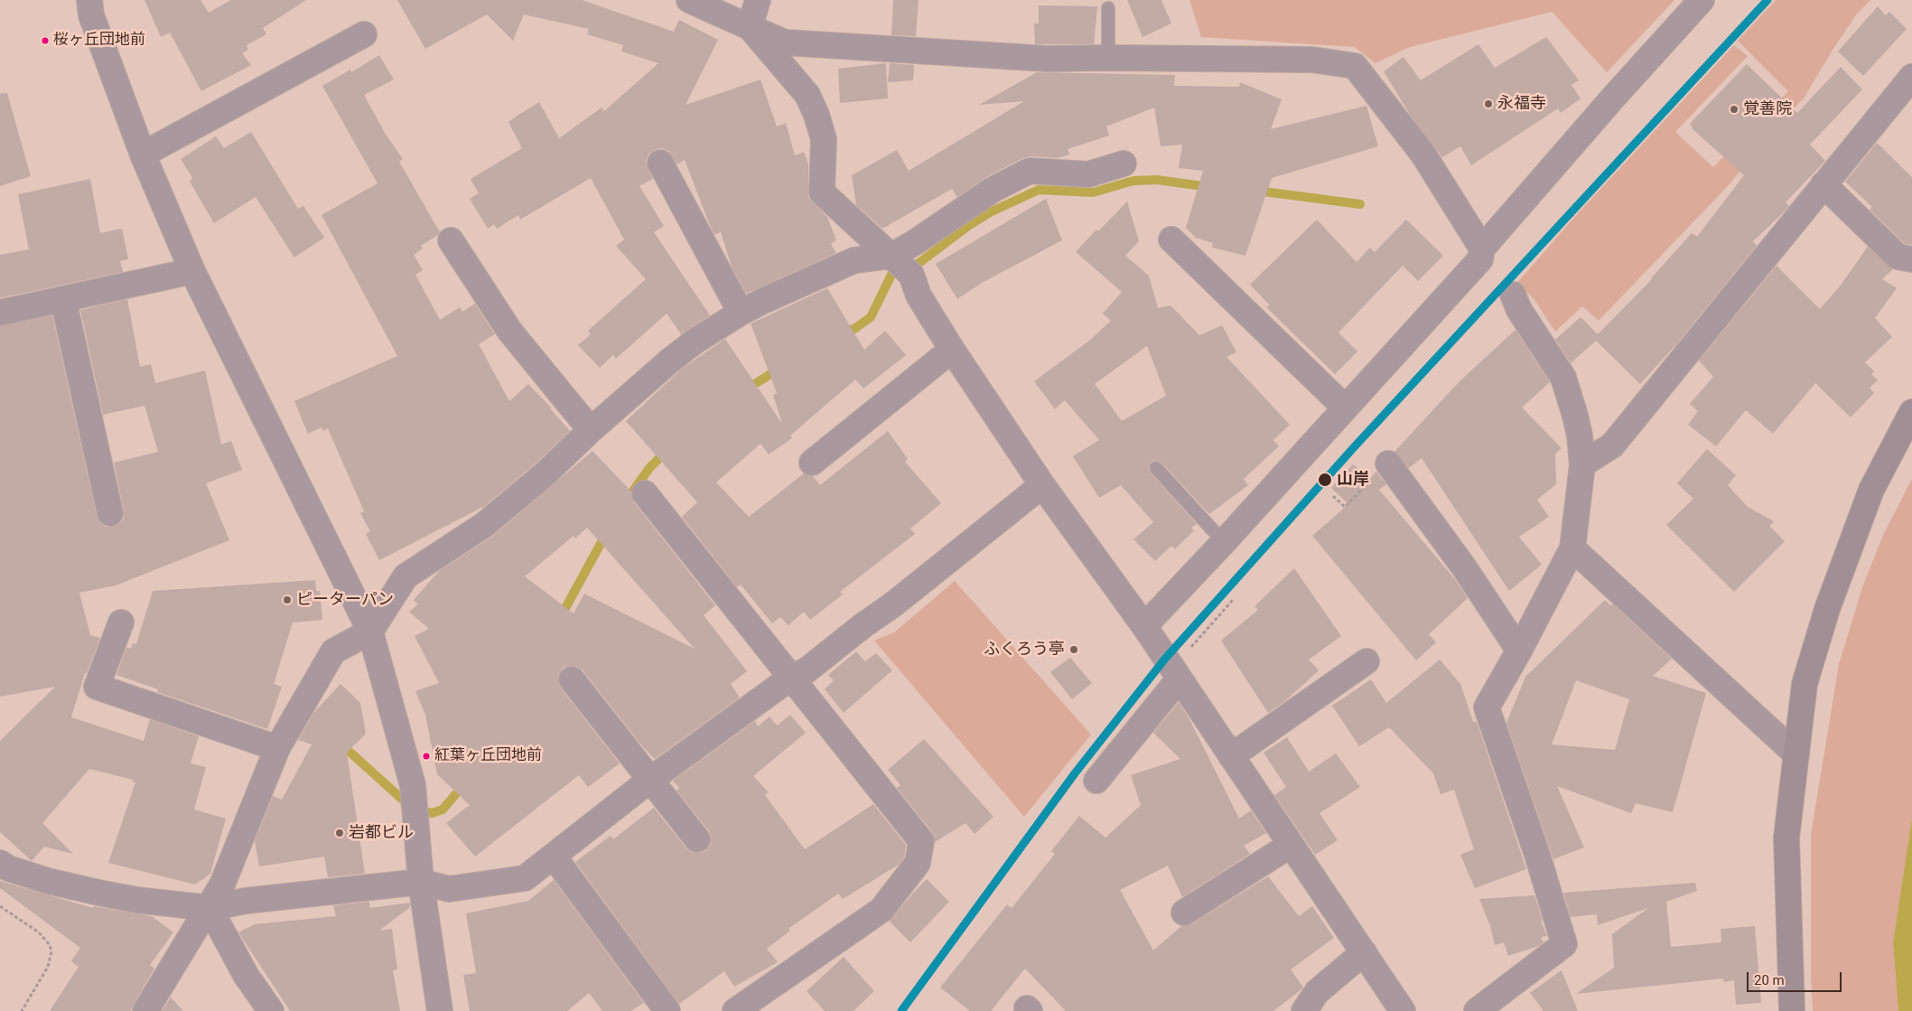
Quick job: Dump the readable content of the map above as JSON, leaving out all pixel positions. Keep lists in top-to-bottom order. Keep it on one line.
{"places":["桜ヶ丘団地前","永福寺","覚善院","山岸","ピーターパン","ふくろう亭","紅葉ヶ丘団地前","岩都ビル"],"scale_bar":"20 m"}
